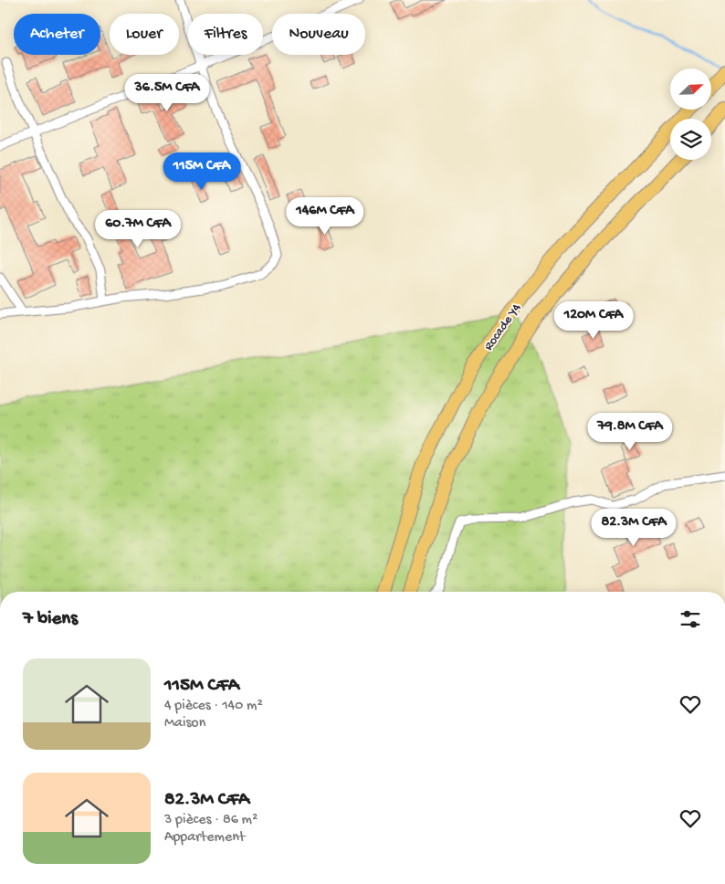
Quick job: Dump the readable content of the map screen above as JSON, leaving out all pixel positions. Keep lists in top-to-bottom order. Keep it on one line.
{"streets":{"highway":["Rocade Y4"]},"north":"top right","page":{"chip":["Acheter","Louer","Filtres","Nouveau"],"price":["36.5M CFA","115M CFA","146M CFA","60.7M CFA","120M CFA","79.8M CFA","82.3M CFA"],"heading":"7 biens","list":[{"name":"115M CFA","note":"4 pièces · 140 m² · Maison"},{"name":"82.3M CFA","note":"3 pièces · 86 m² · Appartement"}]}}
